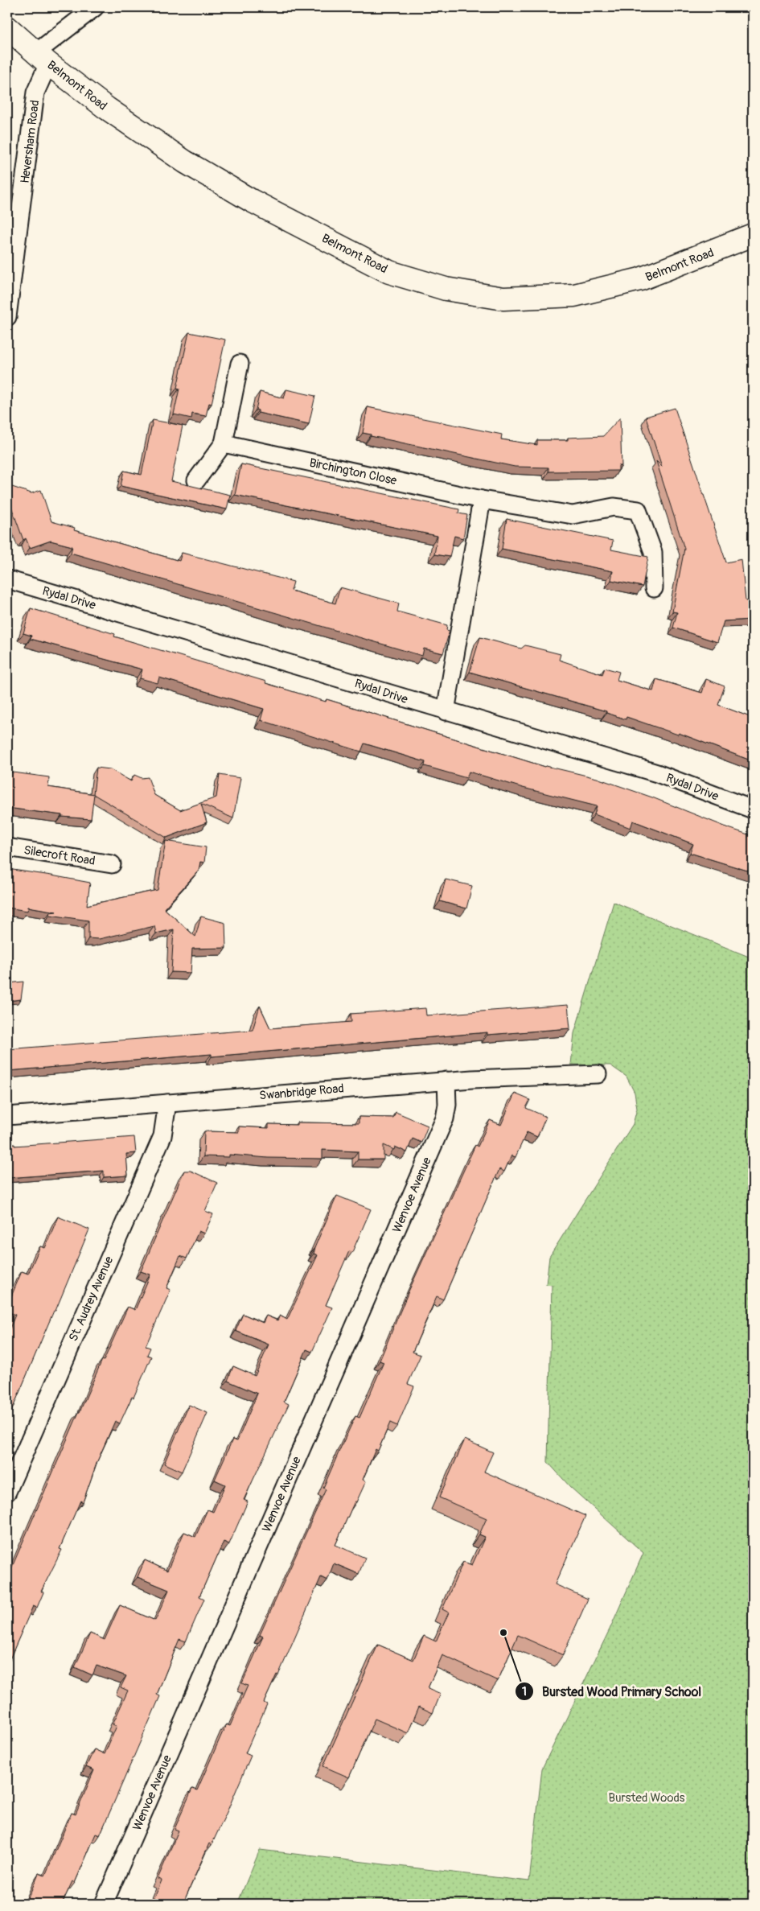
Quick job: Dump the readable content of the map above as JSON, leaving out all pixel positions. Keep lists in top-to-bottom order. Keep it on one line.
{"streets":{"street":["Belmont Road","Heversham Road","Birchington Close","Rydal Drive","Silecroft Road","Swanbridge Road","Wenvoe Avenue","St. Audrey Avenue"]},"crossings":[["Belmont Road","Heversham Road"],["Swanbridge Road","Wenvoe Avenue"],["Swanbridge Road","St. Audrey Avenue"]],"parks":["Bursted Woods"],"places":["Bursted Wood Primary School"]}
